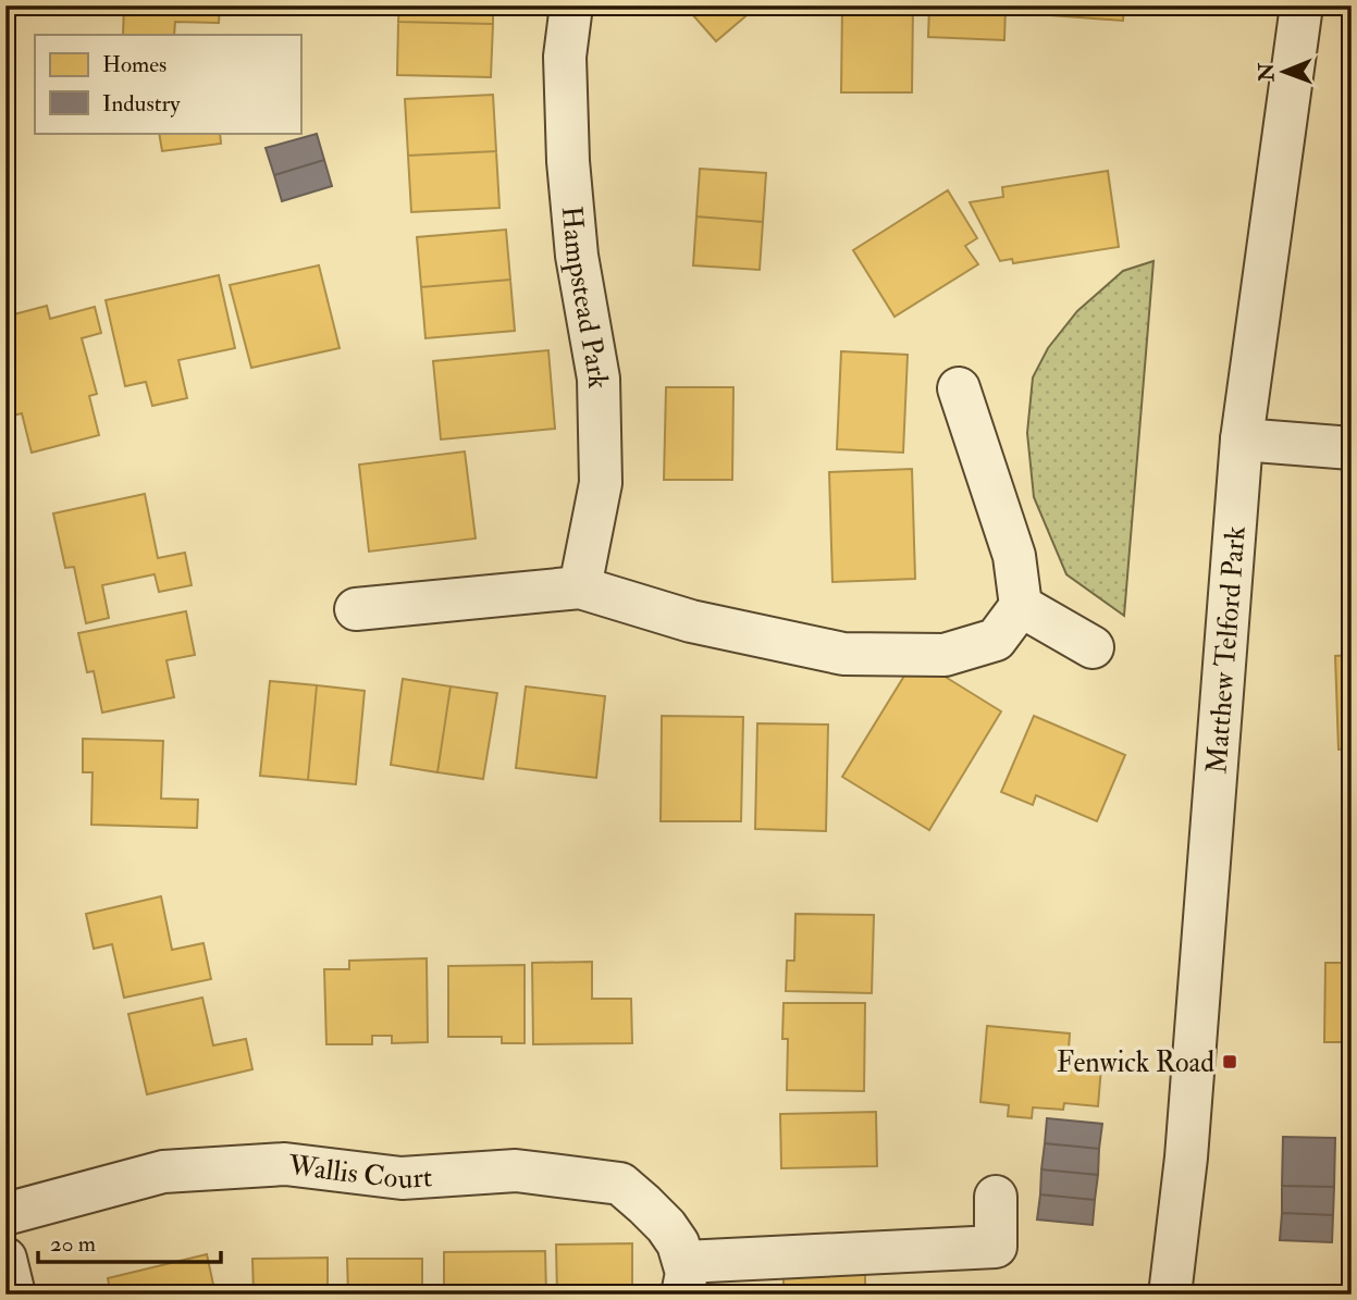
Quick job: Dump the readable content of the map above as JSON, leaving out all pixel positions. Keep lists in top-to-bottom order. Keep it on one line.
{"streets":{"street":["Hampstead Park","Matthew Telford Park","Wallis Court"]},"places":{"transit":["Fenwick Road"]},"legend":["Homes","Industry"],"scale_bar":"20 m","north":"left"}
